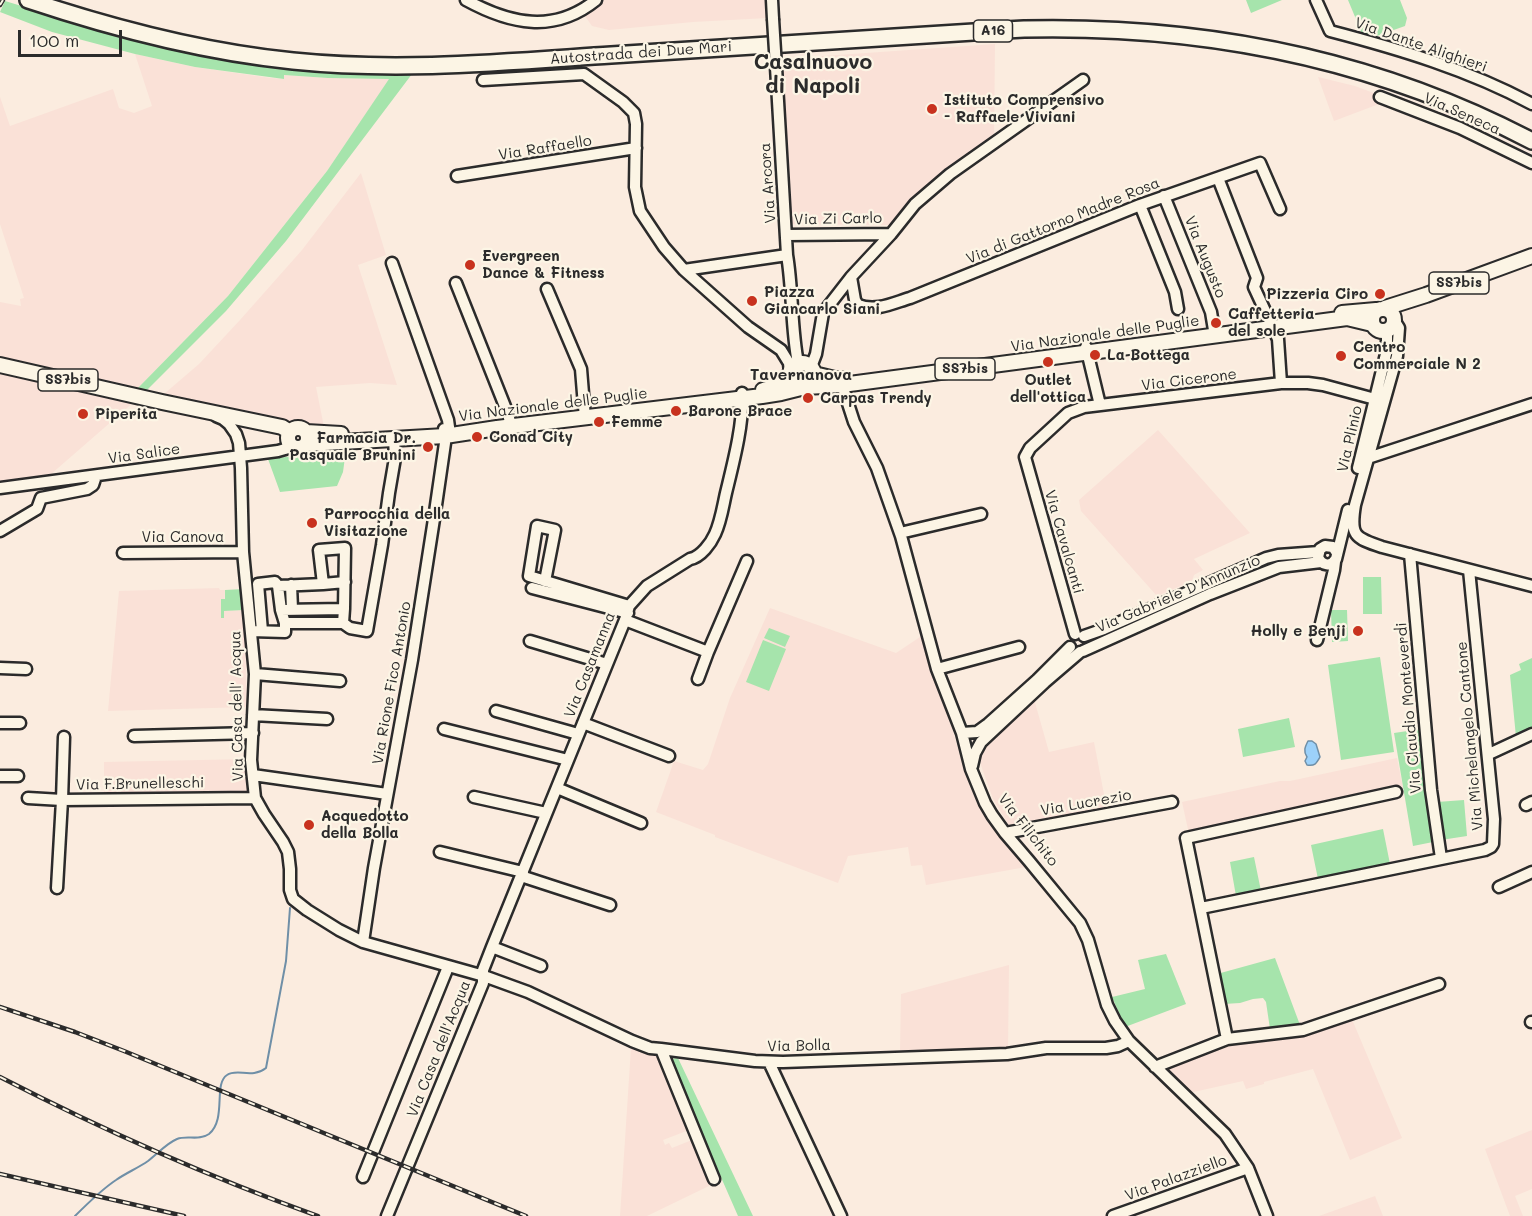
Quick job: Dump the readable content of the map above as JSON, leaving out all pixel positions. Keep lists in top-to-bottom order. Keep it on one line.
{"streets":{"highway":["A16","Autostrada dei Due Mari"],"main road":["SS7bis","Via Nazionale delle Puglie"],"street":["Via Dante Alighieri","Via Seneca","Via Raffaello","Via Arcora","Via Zi Carlo","Via di Gattorno Madre Rosa","Via Augusto","Via Cicerone","Via Plinio","Via Salice","Via Canova","Via Cavalcanti","Via Gabriele D'Annunzio","Via Casamanna","Via Rione Fico Antonio","Via Casa dell' Acqua","Via Claudio Monteverdi","Via Michelangelo Cantone","Via F.Brunelleschi","Via Lucrezio","Via Filichito","Via Bolla","Via Casa dell'Acqua","Via Palazziello"]},"crossings":[["Via Arcora","Via Zi Carlo"],["Via Arcora","Via Nazionale delle Puglie"],["Via Zi Carlo","Via di Gattorno Madre Rosa"],["Via Zi Carlo","Via Nazionale delle Puglie"],["Via di Gattorno Madre Rosa","Via Augusto"],["Via Augusto","Via Nazionale delle Puglie"],["SS7bis","Via Nazionale delle Puglie"],["SS7bis","Via Salice"],["SS7bis","Via Casa dell' Acqua"],["Via Nazionale delle Puglie","Via Plinio"],["Via Nazionale delle Puglie","Via Casamanna"],["Via Nazionale delle Puglie","Via Rione Fico Antonio"],["Via Nazionale delle Puglie","Via Filichito"],["Via Cicerone","Via Plinio"],["Via Cicerone","Via Cavalcanti"],["Via Salice","Via Casa dell' Acqua"],["Via Canova","Via Casa dell' Acqua"],["Via Cavalcanti","Via Gabriele D'Annunzio"],["Via Gabriele D'Annunzio","Via Filichito"],["Via Casamanna","Via Bolla"],["Via Casamanna","Via Casa dell'Acqua"],["Via Rione Fico Antonio","Via Casa dell' Acqua"],["Via Rione Fico Antonio","Via Casa dell'Acqua"],["Via Casa dell' Acqua","Via F.Brunelleschi"],["Via Casa dell' Acqua","Via Casa dell'Acqua"],["Via Claudio Monteverdi","Via Michelangelo Cantone"],["Via Lucrezio","Via Filichito"],["Via Filichito","Via Bolla"],["Via Filichito","Via Palazziello"],["Via Bolla","Via Casa dell'Acqua"]],"districts":["Casalnuovo di Napoli","Tavernanova"],"places":["Istituto Comprensivo - Raffaele Viviani","Evergreen Dance & Fitness","Pizzeria Ciro","Piazza Giancarlo Siani","Caffetteria del sole","La Bottega","Centro Commerciale N 2","Outlet dell'ottica","Carpas Trendy","Barone Brace","Piperita","Femme","Conad City","Farmacia Dr. Pasquale Brunini","Parrocchia della Visitazione","Holly e Benji","Acquedotto della Bolla"],"scale_bar":"100 m"}
